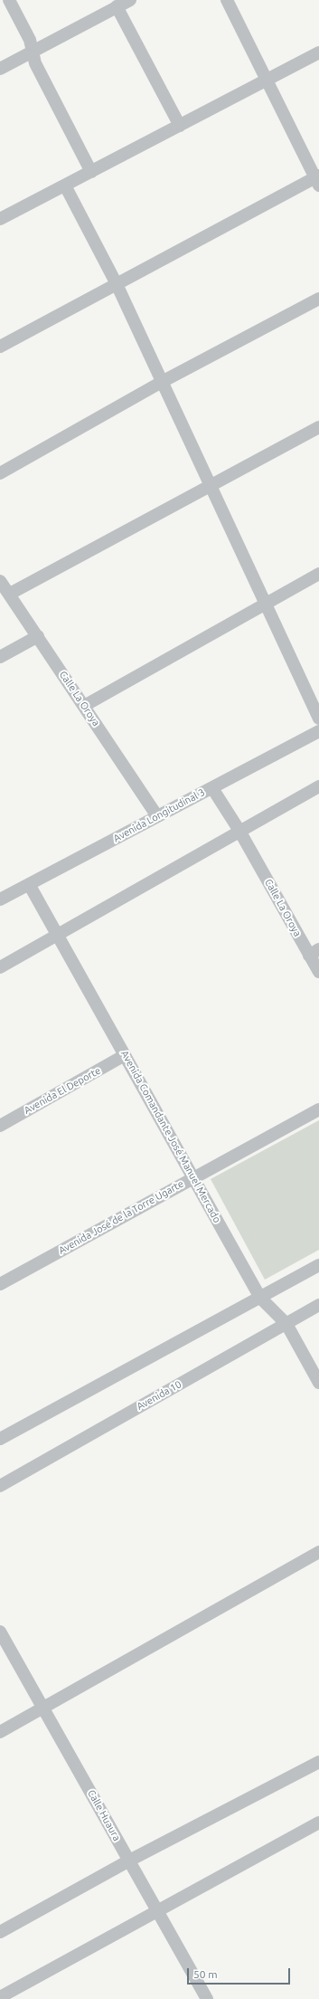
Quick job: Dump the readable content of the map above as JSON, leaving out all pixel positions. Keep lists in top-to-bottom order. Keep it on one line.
{"streets":{"street":["Calle La Oroya","Avenida Longitudinal 3","Avenida El Deporte","Avenida Comandante José Manuel Mercado","Avenida José de la Torre Ugarte","Avenida 10","Calle Huaura"]},"crossings":[["Calle La Oroya","Avenida Longitudinal 3"],["Avenida Longitudinal 3","Avenida Comandante José Manuel Mercado"],["Avenida El Deporte","Avenida Comandante José Manuel Mercado"],["Avenida Comandante José Manuel Mercado","Avenida José de la Torre Ugarte"],["Avenida Comandante José Manuel Mercado","Avenida 10"]],"scale_bar":"50 m"}
